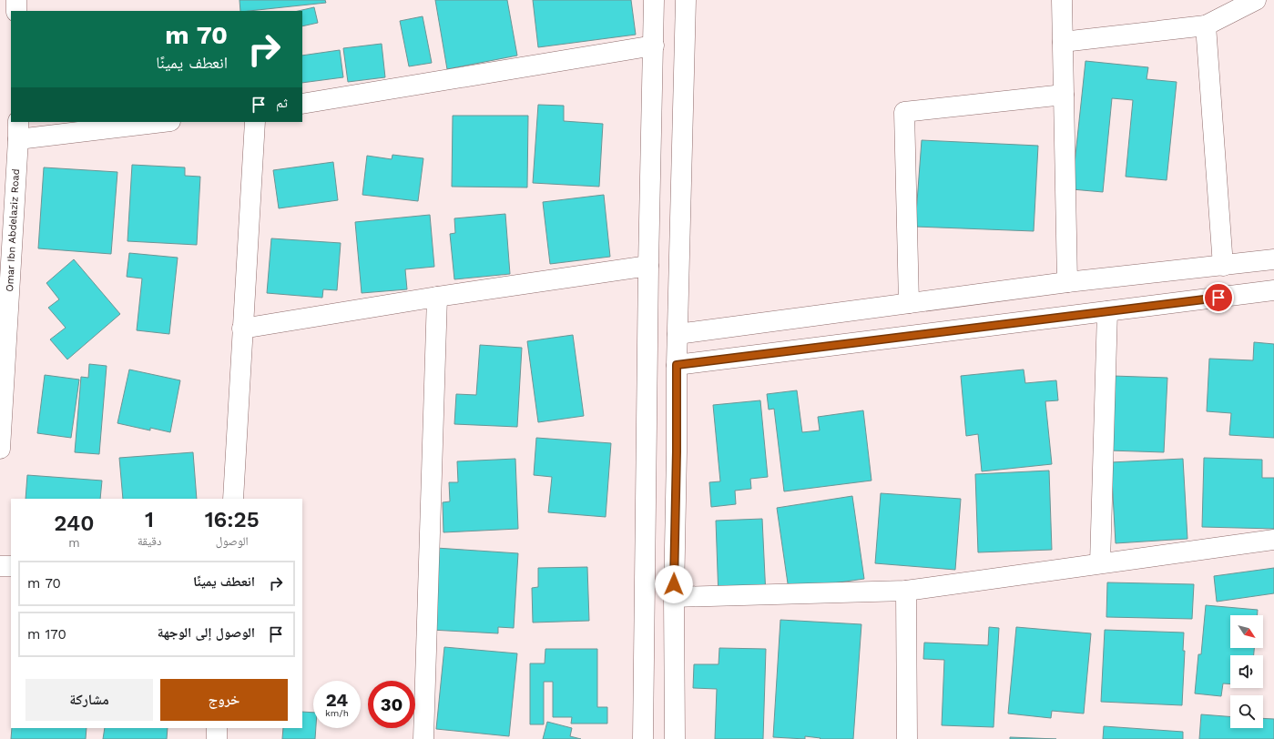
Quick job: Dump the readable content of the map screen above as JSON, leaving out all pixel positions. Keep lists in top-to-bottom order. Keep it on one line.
{"streets":{"street":["Omar Ibn Abdelaziz Road"]},"north":"bottom right","page":{"turn":["70 m","انعطف يمينًا"],"then":"ثم","eta":["16:25","الوصول","1","دقيقة","240","m"],"list":[{"name":"انعطف يمينًا","value":"70 m"},{"name":"الوصول إلى الوجهة","value":"170 m"}],"buttons":["خروج","مشاركة"],"speed":"24 km/h","limit":"30"}}
